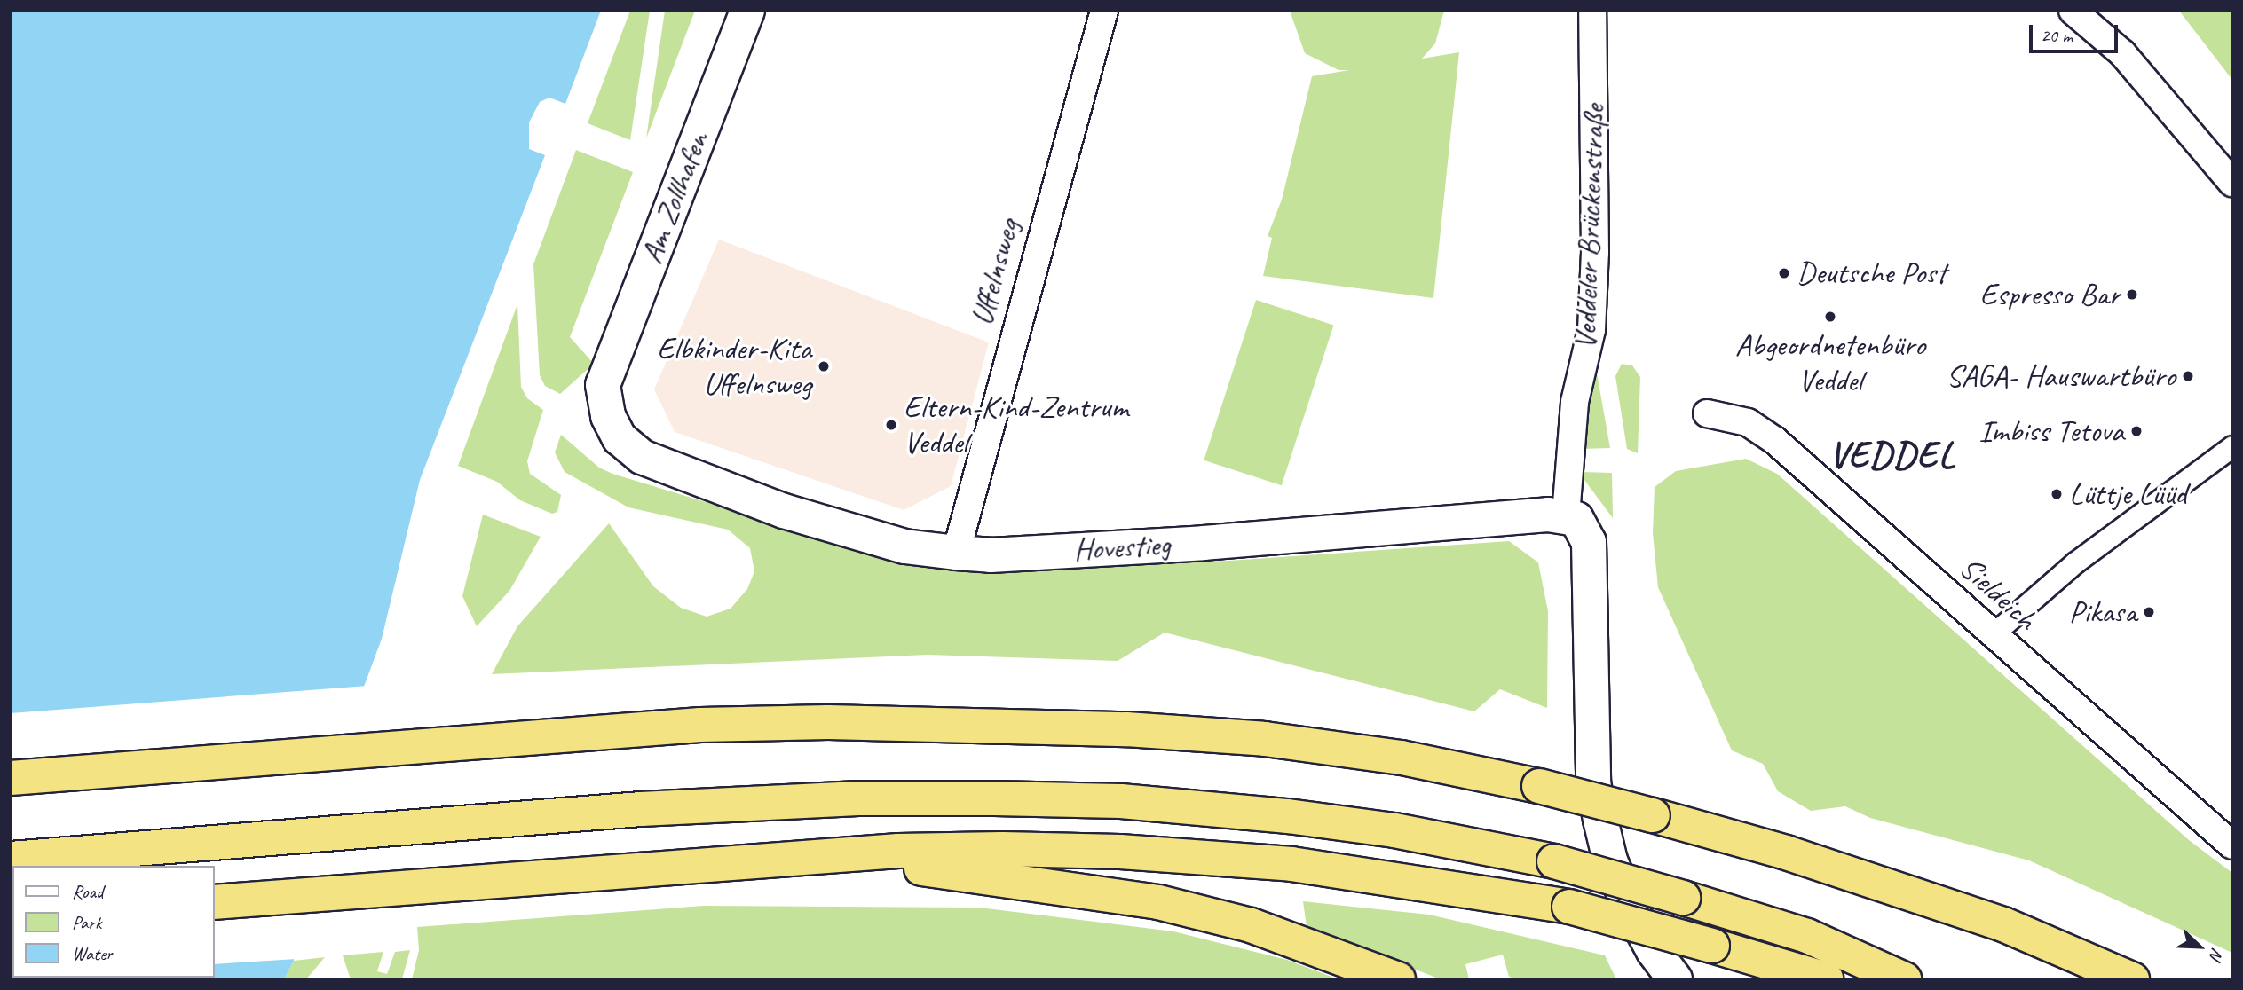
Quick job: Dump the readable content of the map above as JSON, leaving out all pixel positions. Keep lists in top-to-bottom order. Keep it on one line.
{"streets":{"street":["Am Zollhafen","Veddeler Brückenstraße","Uffelnsweg","Hovestieg","Sieldeich"]},"crossings":[["Am Zollhafen","Hovestieg"],["Veddeler Brückenstraße","Hovestieg"],["Uffelnsweg","Hovestieg"]],"districts":["VEDDEL"],"places":["Deutsche Post","Espresso Bar","Abgeordnetenbüro Veddel","Elbkinder-Kita Uffelnsweg","SAGA- Hauswartbüro","Eltern-Kind-Zentrum Veddel","Imbiss Tetova","Lüttje Lüüd","Pikasa"],"legend":["Road","Park","Water"],"scale_bar":"20 m","north":"bottom right"}
